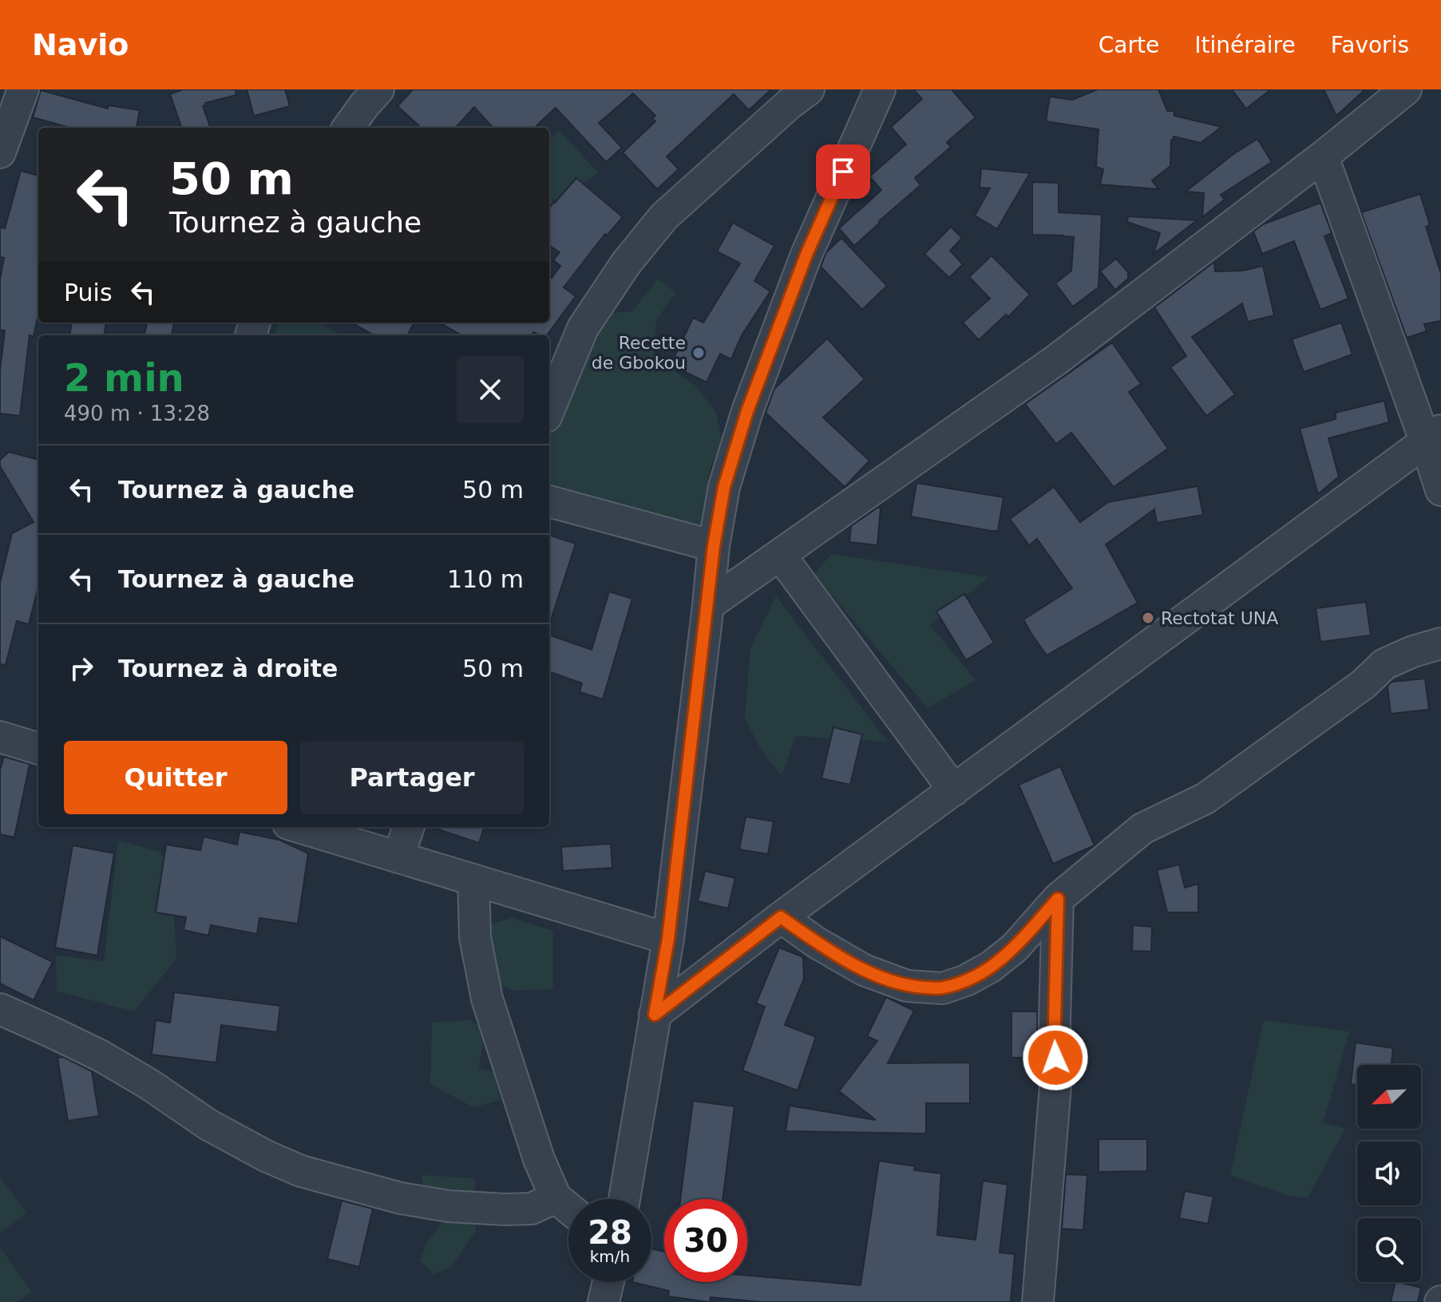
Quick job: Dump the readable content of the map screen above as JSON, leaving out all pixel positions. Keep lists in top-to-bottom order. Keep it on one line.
{"places":["Recette de Gbokou","Rectotat UNA"],"north":"bottom left","page":{"header":"Navio","nav":["Carte","Itinéraire","Favoris"],"turn":["50 m","Tournez à gauche"],"then":"Puis","heading":["2 min","490 m · 13:28"],"list":[{"name":"Tournez à gauche","value":"50 m"},{"name":"Tournez à gauche","value":"110 m"},{"name":"Tournez à droite","value":"50 m"}],"buttons":["Quitter","Partager"],"speed":"28 km/h","limit":"30"}}
